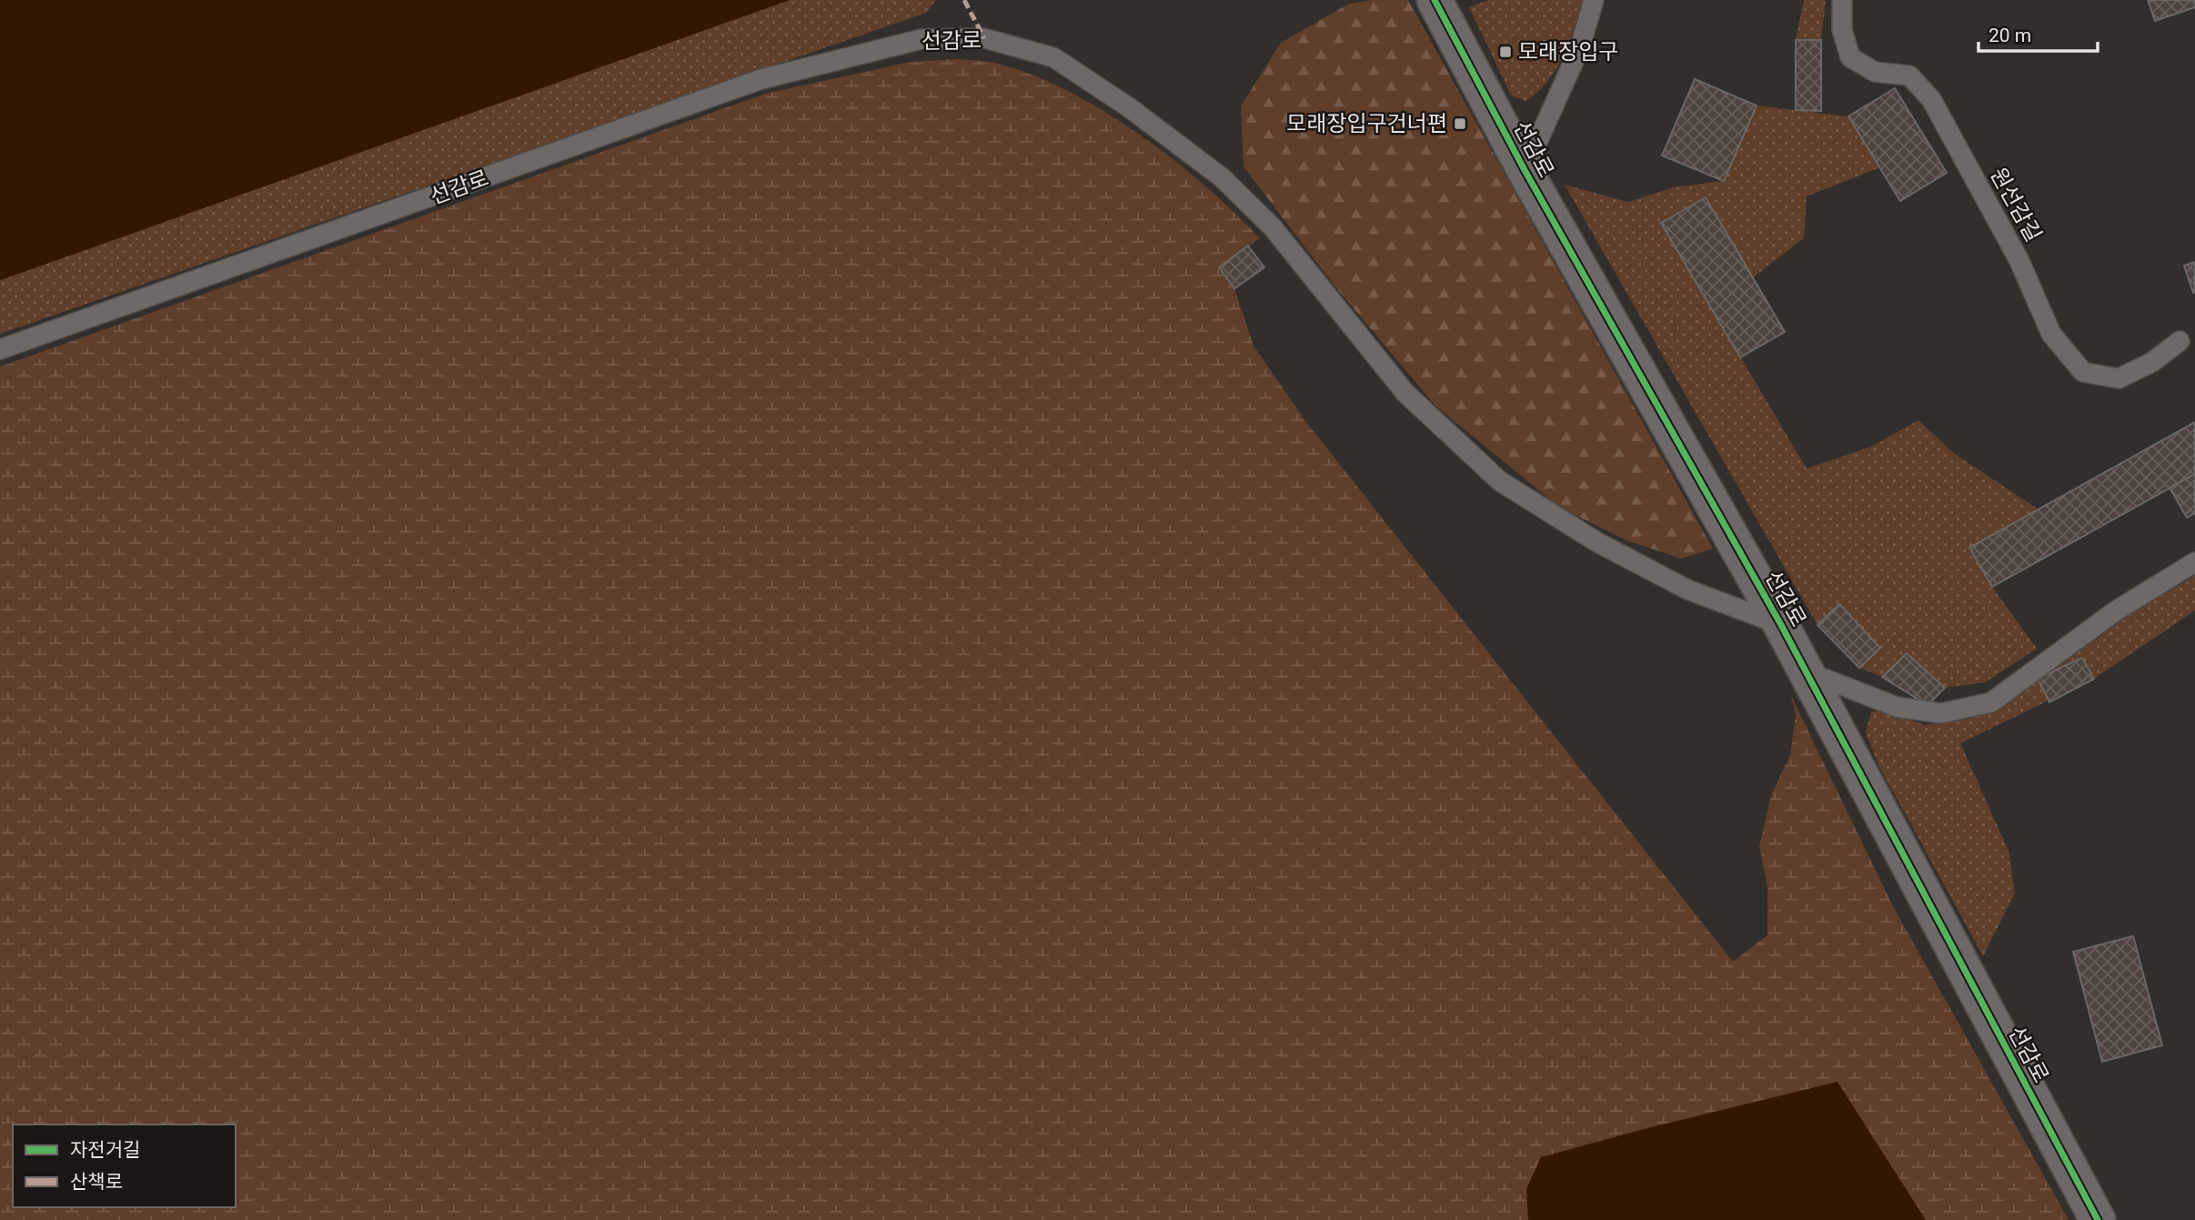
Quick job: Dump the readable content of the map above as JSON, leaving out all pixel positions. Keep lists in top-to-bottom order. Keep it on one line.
{"streets":{"street":["선감로"],"lane":["원선감길"]},"places":{"transit":["모래장입구","모래장입구건너편"]},"legend":["자전거길","산책로"],"scale_bar":"20 m"}
